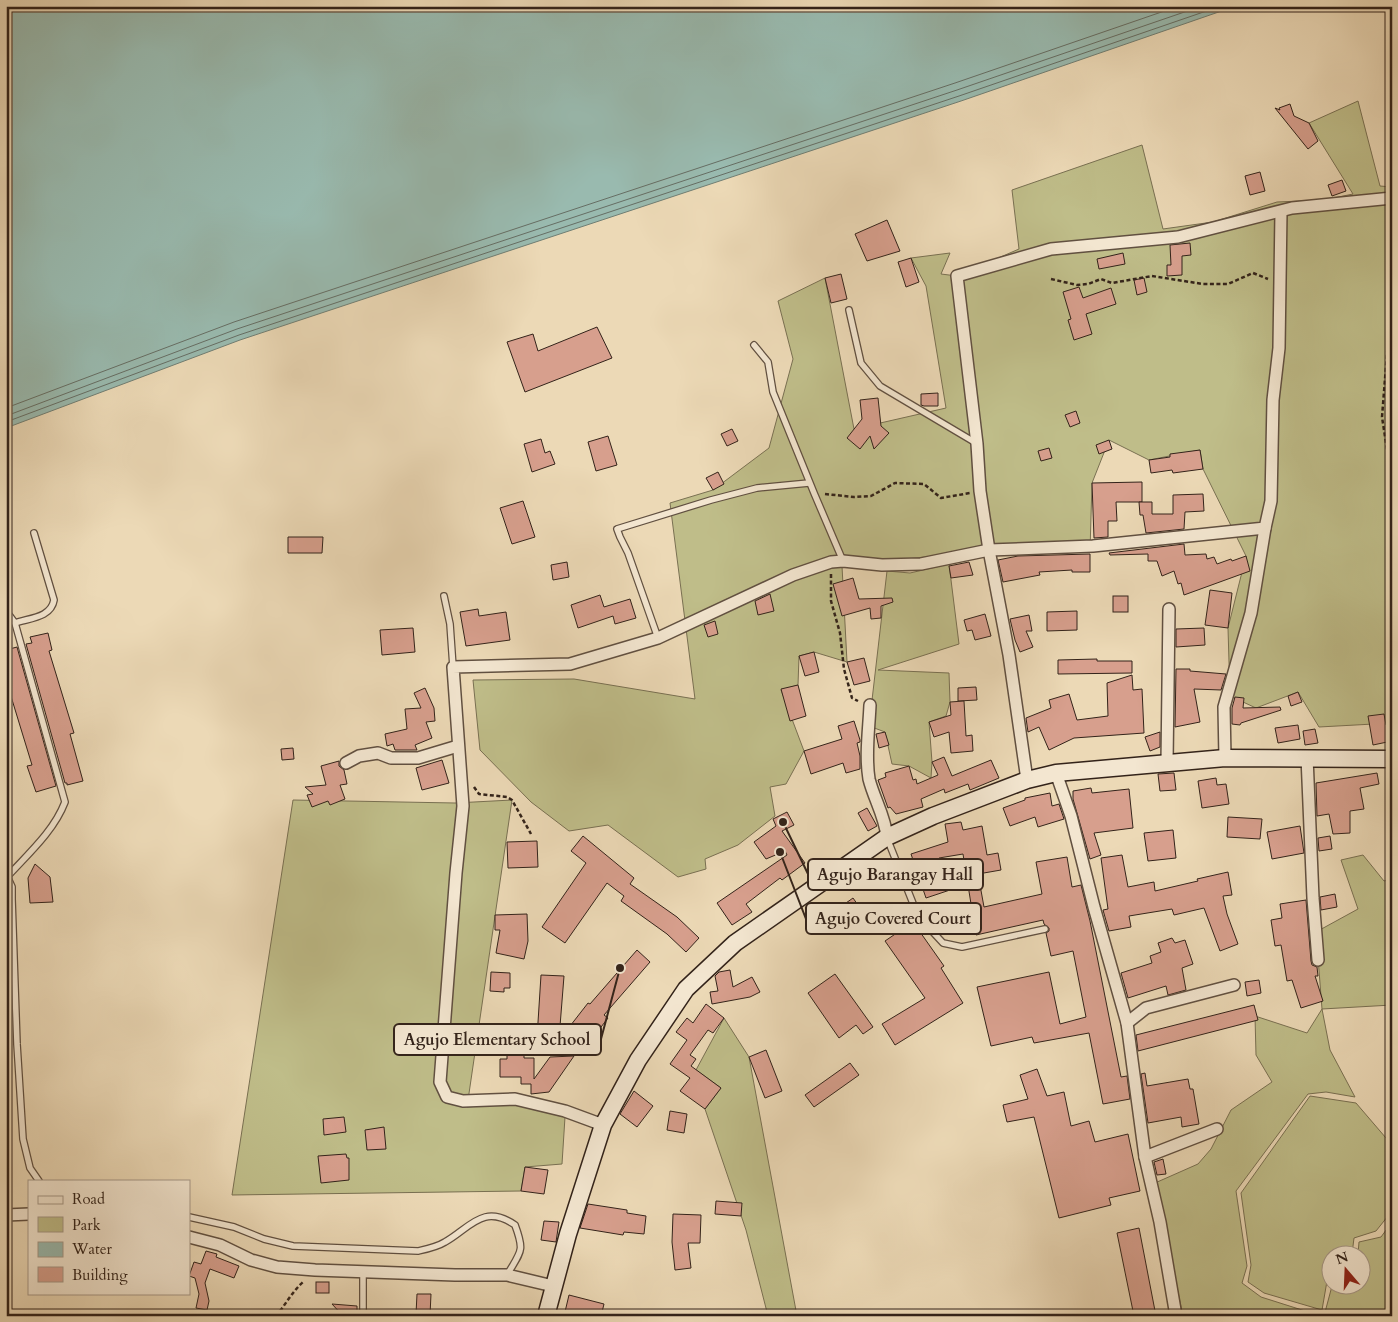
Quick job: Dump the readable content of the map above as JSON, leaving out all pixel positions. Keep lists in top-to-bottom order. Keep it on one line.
{"places":["Agujo Barangay Hall","Agujo Covered Court","Agujo Elementary School"],"legend":["Road","Park","Water","Building"],"north":"top"}
